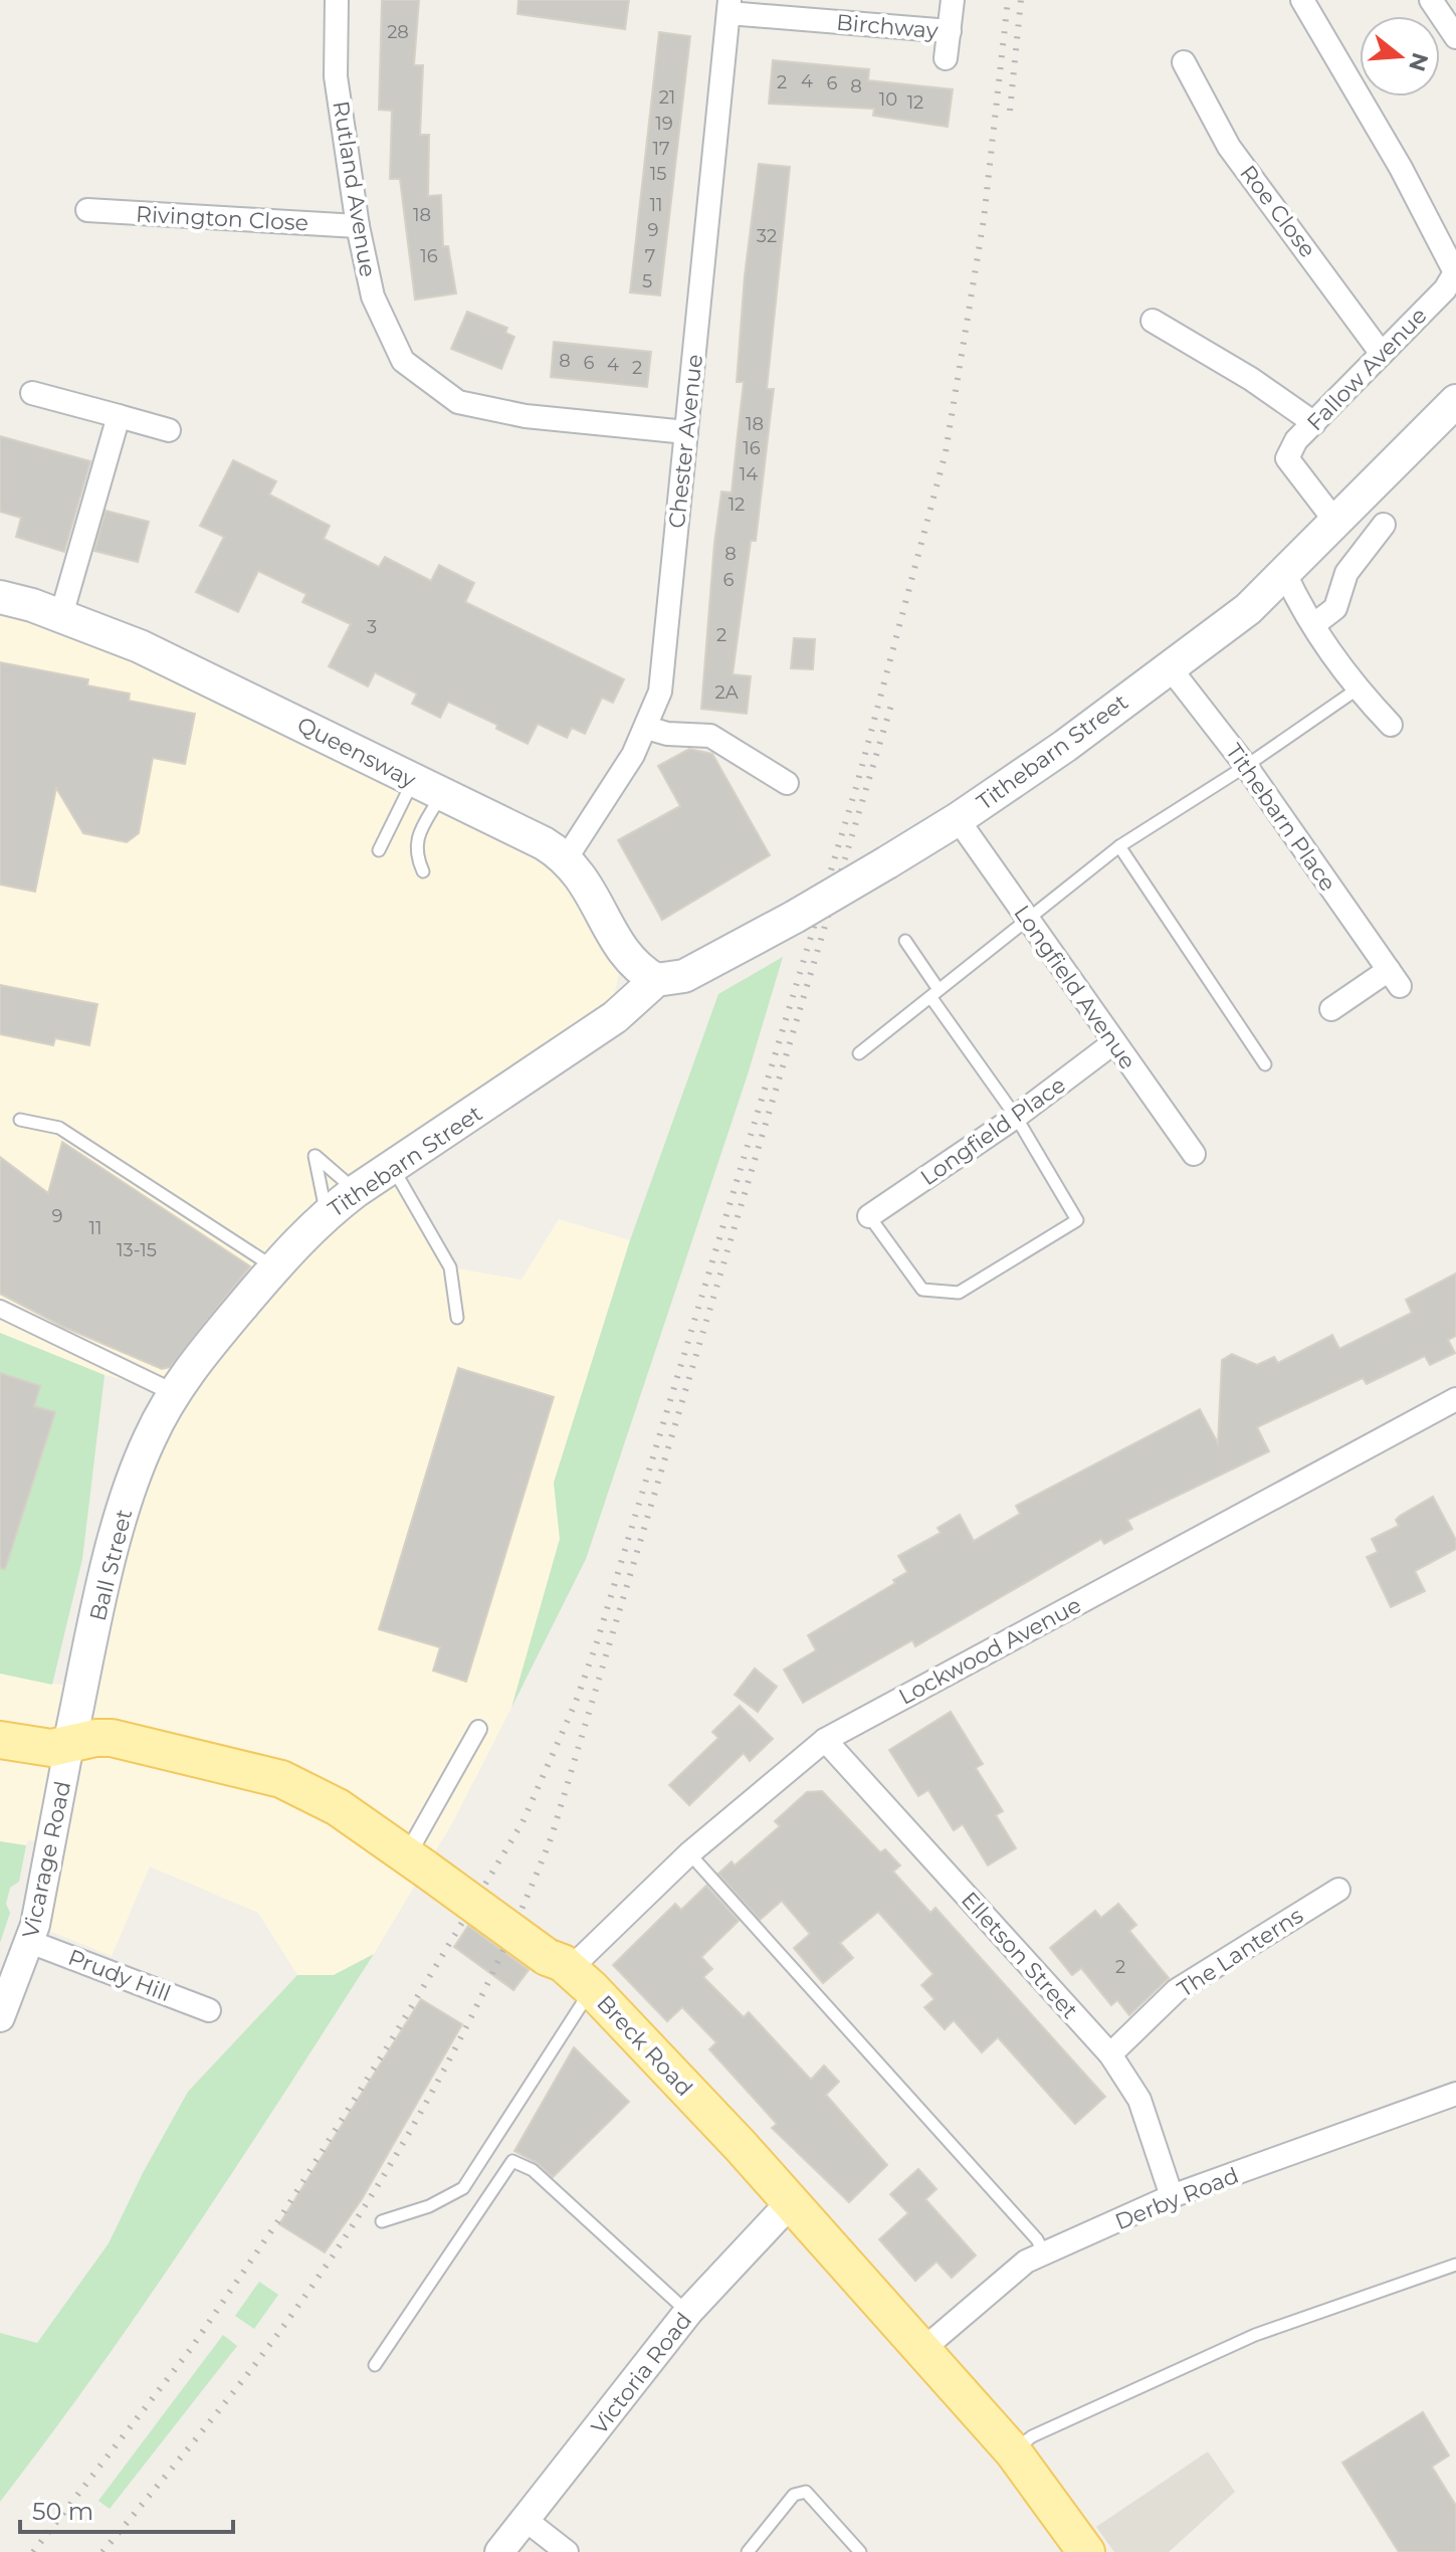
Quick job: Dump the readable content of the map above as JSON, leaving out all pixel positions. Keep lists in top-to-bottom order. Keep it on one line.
{"streets":{"main road":["Queensway","Tithebarn Street","Ball Street","Breck Road"],"street":["Birchway","Rutland Avenue","Roe Close","Rivington Close","Fallow Avenue","Chester Avenue","Tithebarn Place","Longfield Avenue","Longfield Place","Lockwood Avenue","Vicarage Road","The Lanterns","Elletson Street","Prudy Hill","Derby Road","Victoria Road"]},"crossings":[["Birchway","Chester Avenue"],["Rutland Avenue","Rivington Close"],["Rutland Avenue","Chester Avenue"],["Roe Close","Fallow Avenue"],["Fallow Avenue","Tithebarn Street"],["Chester Avenue","Queensway"],["Queensway","Tithebarn Street"],["Tithebarn Street","Tithebarn Place"],["Tithebarn Street","Longfield Avenue"],["Tithebarn Street","Ball Street"],["Longfield Avenue","Longfield Place"],["Ball Street","Vicarage Road"],["Ball Street","Breck Road"],["Lockwood Avenue","Elletson Street"],["Lockwood Avenue","Breck Road"],["Vicarage Road","Prudy Hill"],["Vicarage Road","Breck Road"],["The Lanterns","Elletson Street"],["Elletson Street","Derby Road"],["Breck Road","Derby Road"],["Breck Road","Victoria Road"]],"house_numbers":["28","4","2","6","8","21","10","12","19","17","15","11","18","9","32","16","7","5","8","6","4","2","18","16","14","12","8","6","3","2","2A","9","11","13-15","2"],"scale_bar":"50 m","north":"right"}
